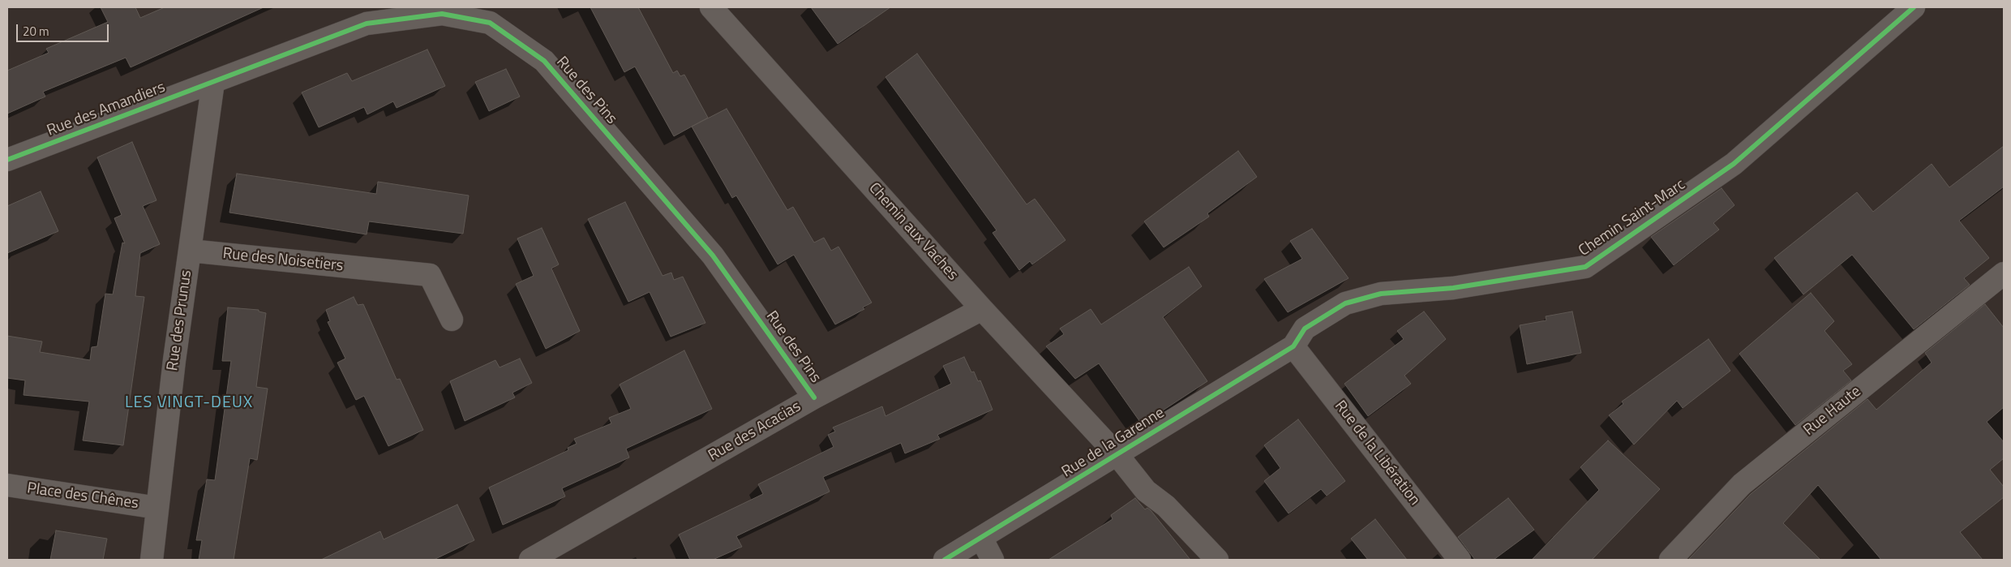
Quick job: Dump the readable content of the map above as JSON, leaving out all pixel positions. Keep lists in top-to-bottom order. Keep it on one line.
{"streets":{"street":["Rue des Pins","Rue des Amandiers","Chemin Saint-Marc","Chemin aux Vaches","Rue des Noisetiers","Rue des Prunus","Rue Haute","Rue des Acacias","Rue de la Garenne","Rue de la Libération","Place des Chênes"]},"crossings":[["Rue des Pins","Rue des Amandiers"],["Rue des Pins","Rue des Prunus"],["Rue des Pins","Rue des Acacias"],["Rue des Amandiers","Rue des Prunus"],["Chemin Saint-Marc","Rue de la Garenne"],["Chemin Saint-Marc","Rue de la Libération"],["Chemin aux Vaches","Rue des Acacias"],["Chemin aux Vaches","Rue de la Garenne"],["Rue des Noisetiers","Rue des Prunus"],["Rue des Prunus","Place des Chênes"],["Rue de la Garenne","Rue de la Libération"]],"districts":["LES VINGT-DEUX"],"scale_bar":"20 m"}
